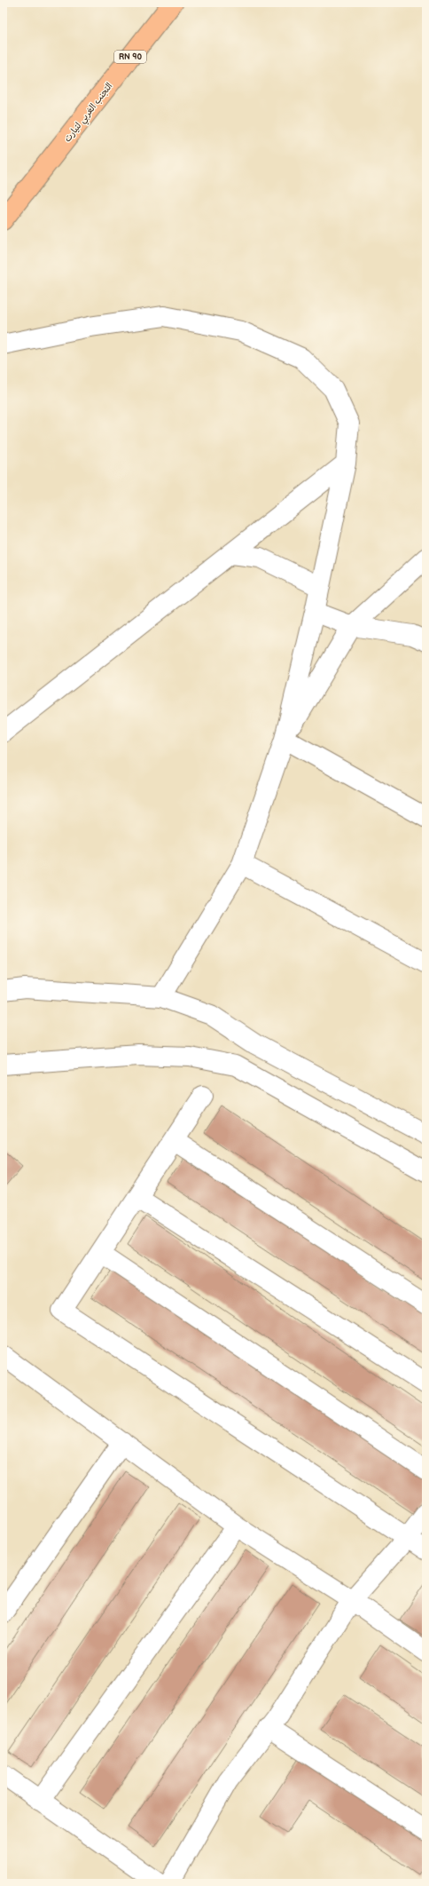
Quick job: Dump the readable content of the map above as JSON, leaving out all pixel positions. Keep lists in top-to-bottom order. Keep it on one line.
{"streets":{"highway":["RN 90","التجنب الغربي لتيارت"]}}
